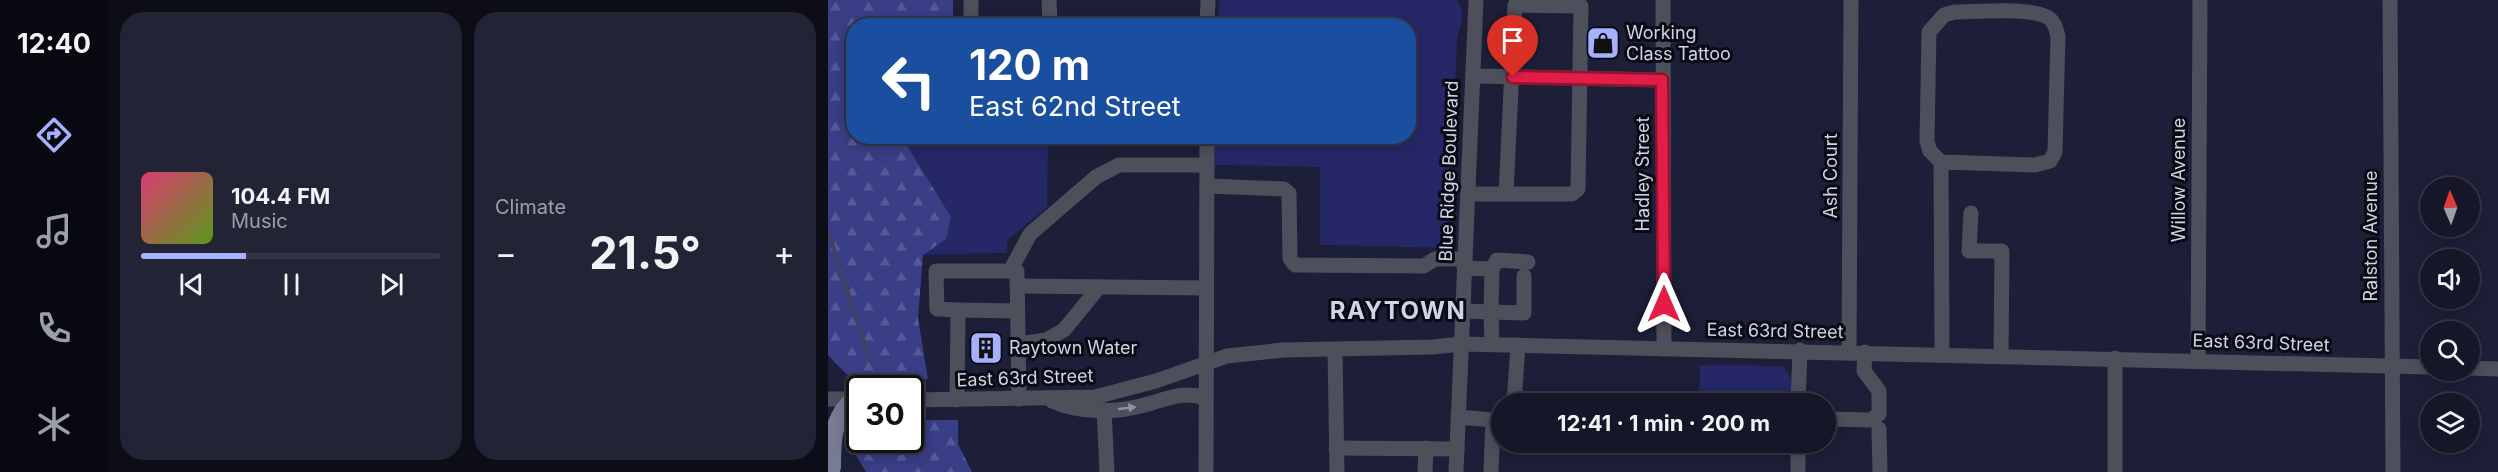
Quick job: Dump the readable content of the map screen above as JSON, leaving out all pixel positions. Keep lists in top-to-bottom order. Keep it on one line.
{"streets":{"street":["Blue Ridge Boulevard","Hadley Street","Ash Court","Willow Avenue","Ralston Avenue","East 63rd Street"]},"crossings":[["Blue Ridge Boulevard","East 63rd Street"],["Hadley Street","East 63rd Street"],["Ash Court","East 63rd Street"],["Willow Avenue","East 63rd Street"],["Ralston Avenue","East 63rd Street"]],"districts":["RAYTOWN"],"places":{"shop":["Working Class Tattoo"],"building":["Raytown Water"]},"north":"top","page":{"tabs":"12:40","tile":"Climate","turn":["120 m","East 62nd Street"],"song":["104.4 FM","Music"],"heat":["−","21.5°","+"],"limit":"30","trip":"12:41 · 1 min · 200 m"}}
